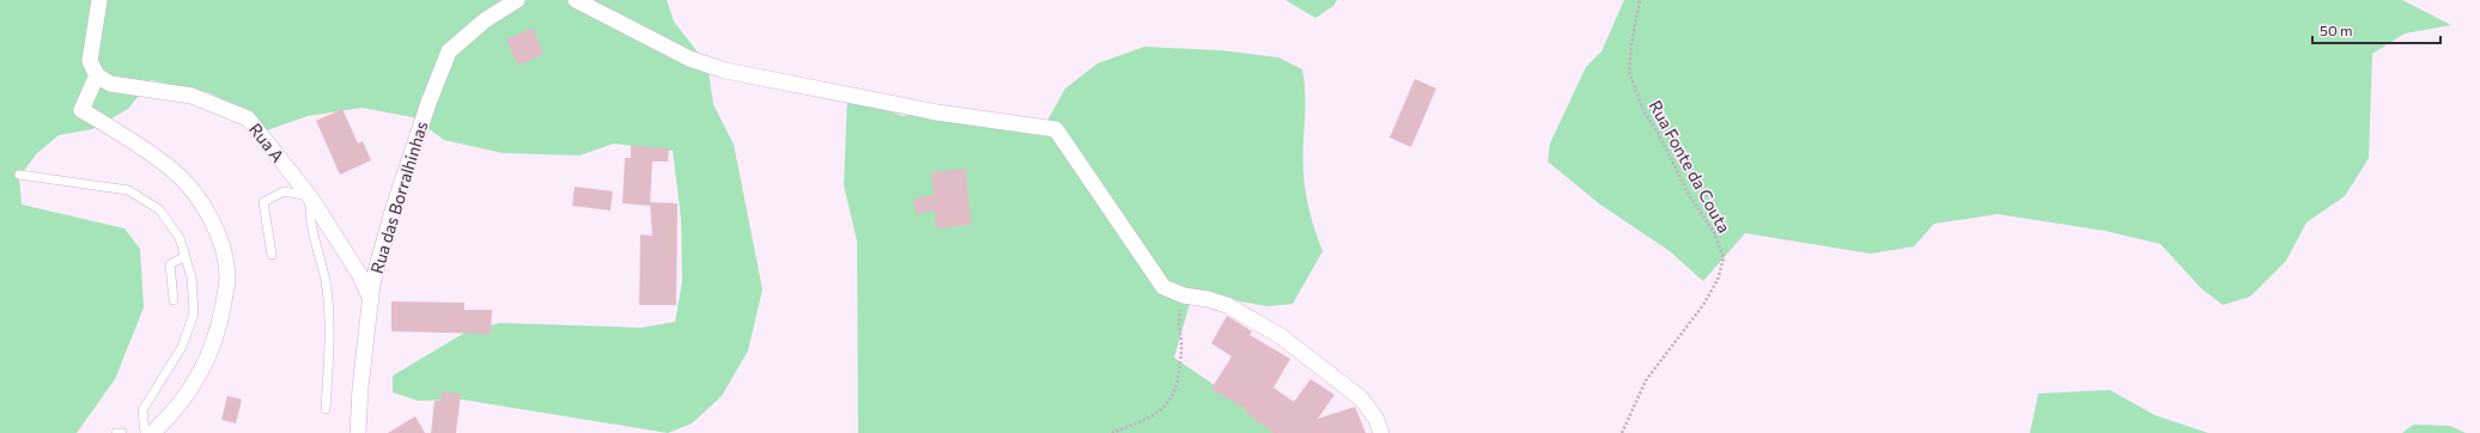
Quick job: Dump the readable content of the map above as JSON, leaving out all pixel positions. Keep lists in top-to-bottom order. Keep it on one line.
{"streets":{"street":["Rua A","Rua das Borralhinhas"],"path":["Rua Fonte da Couta"]},"crossings":[["Rua A","Rua das Borralhinhas"]],"scale_bar":"50 m"}
